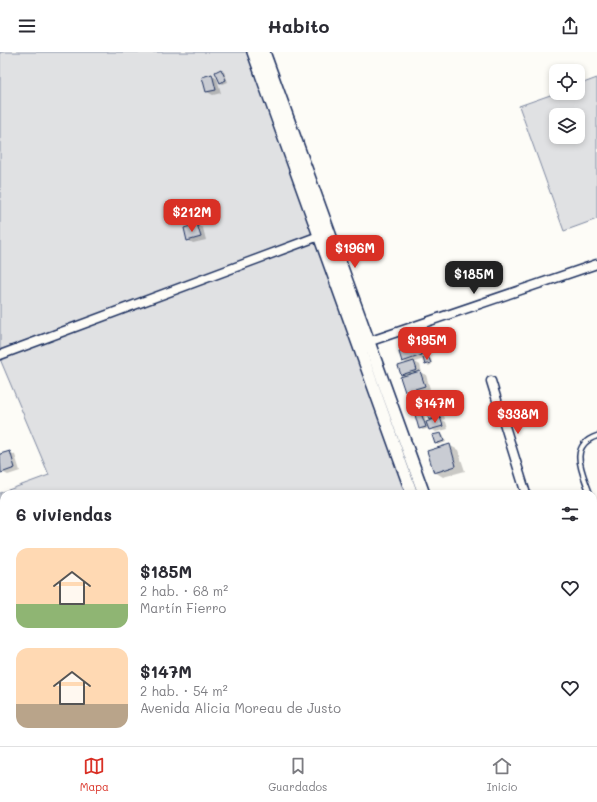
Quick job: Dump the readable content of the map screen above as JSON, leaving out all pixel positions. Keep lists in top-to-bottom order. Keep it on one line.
{"page":{"header":"Habito","price":["$212M","$196M","$185M","$195M","$147M","$338M"],"heading":"6 viviendas","list":[{"name":"$185M","note":"2 hab. · 68 m² · Martín Fierro"},{"name":"$147M","note":"2 hab. · 54 m² · Avenida Alicia Moreau de Justo"}],"tabs":["Mapa","Guardados","Inicio"]}}
